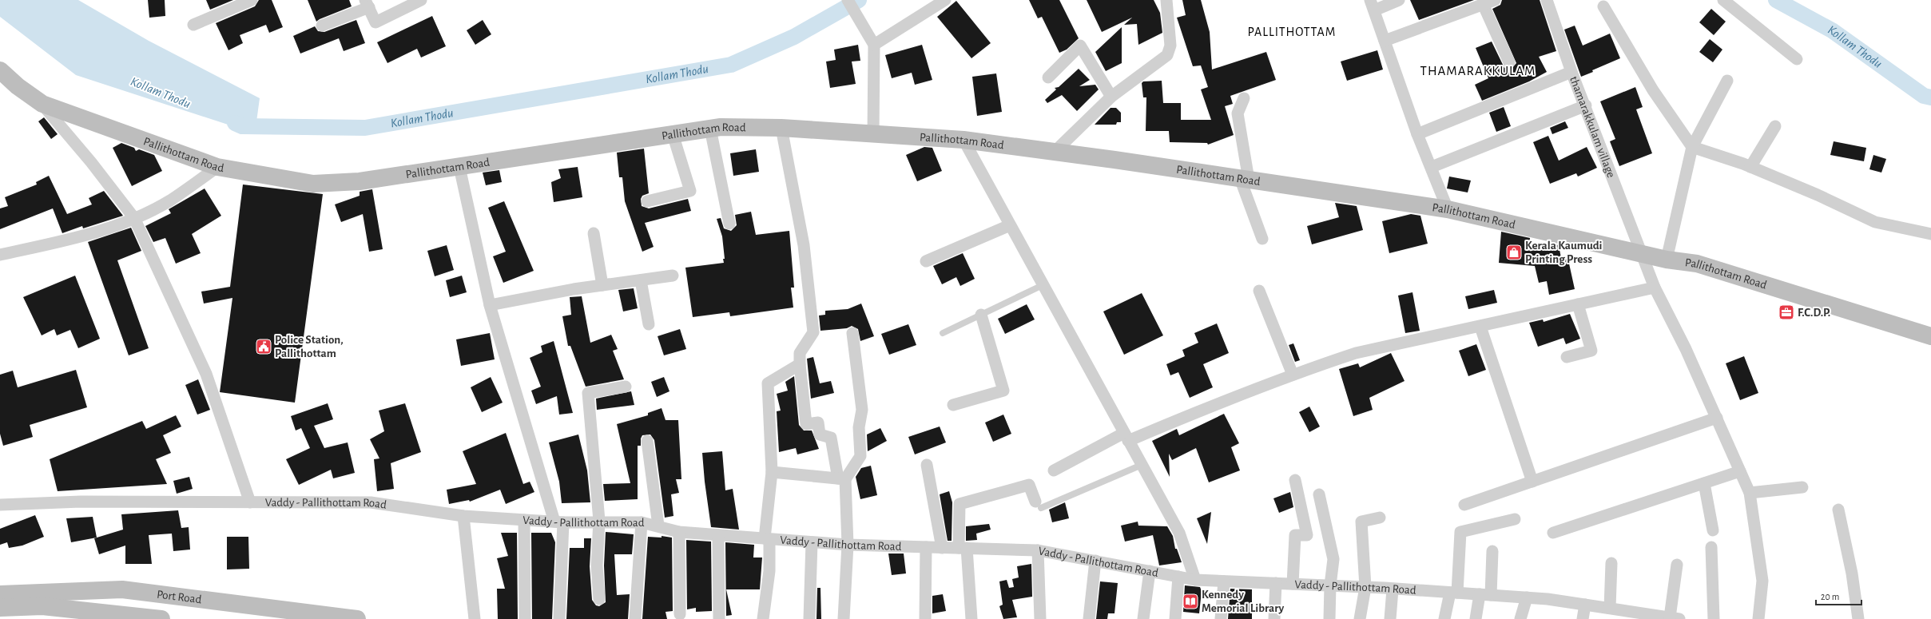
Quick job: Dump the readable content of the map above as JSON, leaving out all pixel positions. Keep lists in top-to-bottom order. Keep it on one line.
{"streets":{"street":["thamarakkulam village","Pallithottam Road","Vaddy - Pallithottam Road","Port Road"]},"crossings":[["thamarakkulam village","Pallithottam Road"]],"districts":["PALLITHOTTAM","THAMARAKKULAM"],"water":["Kollam Thodu"],"places":{"shop":["Kerala Kaumudi Printing Press"],"office":["F.C.D.P."],"public building":["Police Station, Pallithottam"],"library":["Kennedy Memorial Library"]},"scale_bar":"20 m"}
